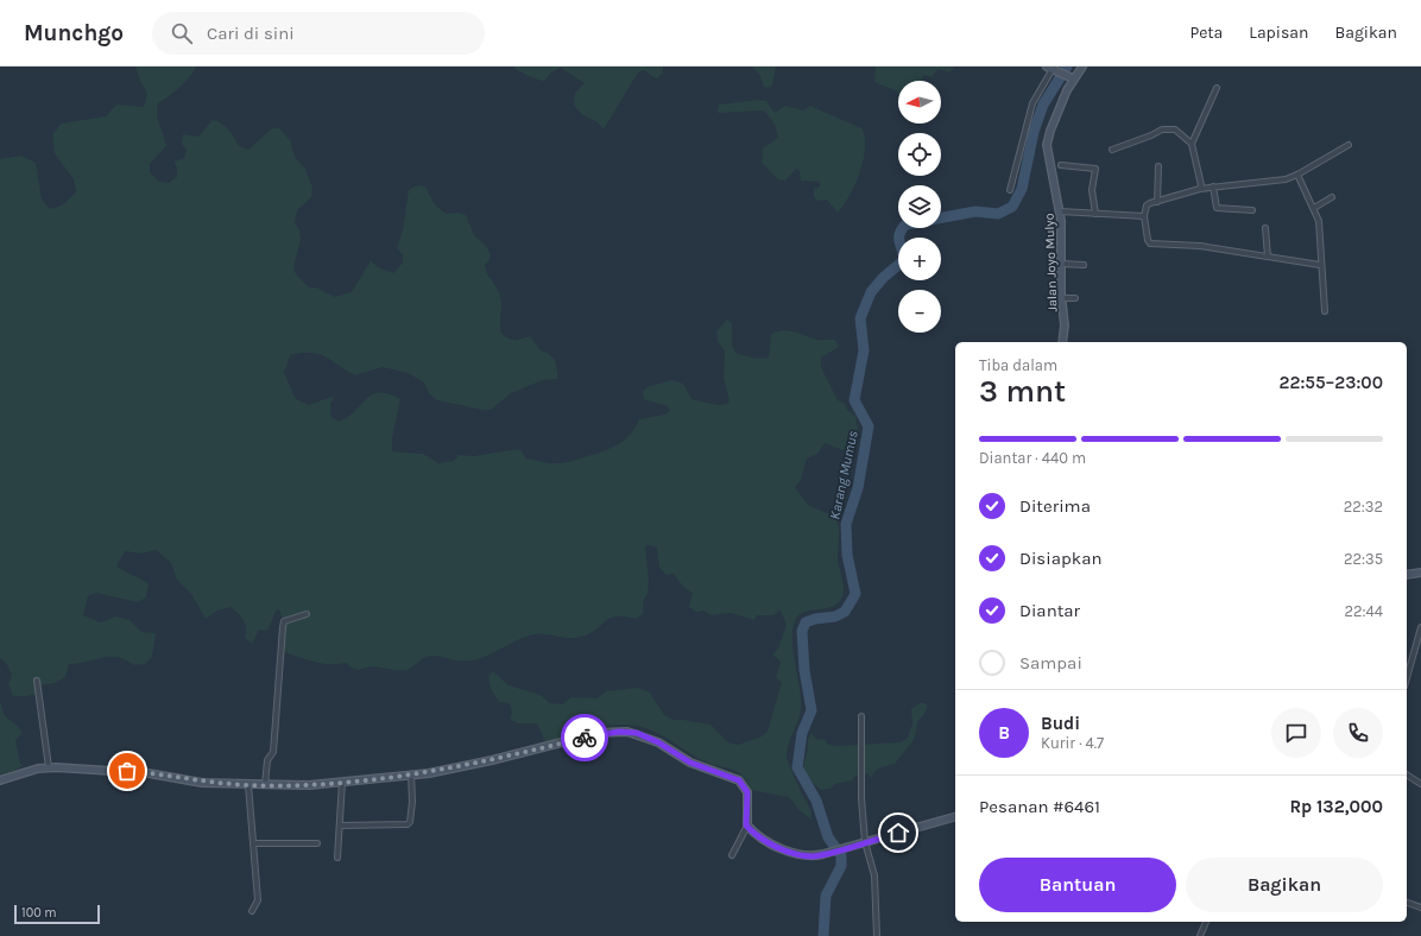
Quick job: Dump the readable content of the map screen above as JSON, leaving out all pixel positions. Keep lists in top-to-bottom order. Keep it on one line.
{"streets":{"main road":["Jalan Joyo Mulyo"]},"water":["Karang Mumus"],"scale_bar":"100 m","north":"left","page":{"header":"Munchgo","search":"Cari di sini","nav":["Peta","Lapisan","Bagikan"],"map_buttons":["+","−"],"heading":["3 mnt","Tiba dalam","22:55–23:00"],"panel":["Budi","Kurir · 4.7","Pesanan #6461","Rp 132,000"],"bar":"Diantar · 440 m","list":[["Diterima","22:32"],["Disiapkan","22:35"],["Diantar","22:44"],"Sampai"],"round":"B","buttons":["Bantuan","Bagikan"],"scale":"100 m"}}
